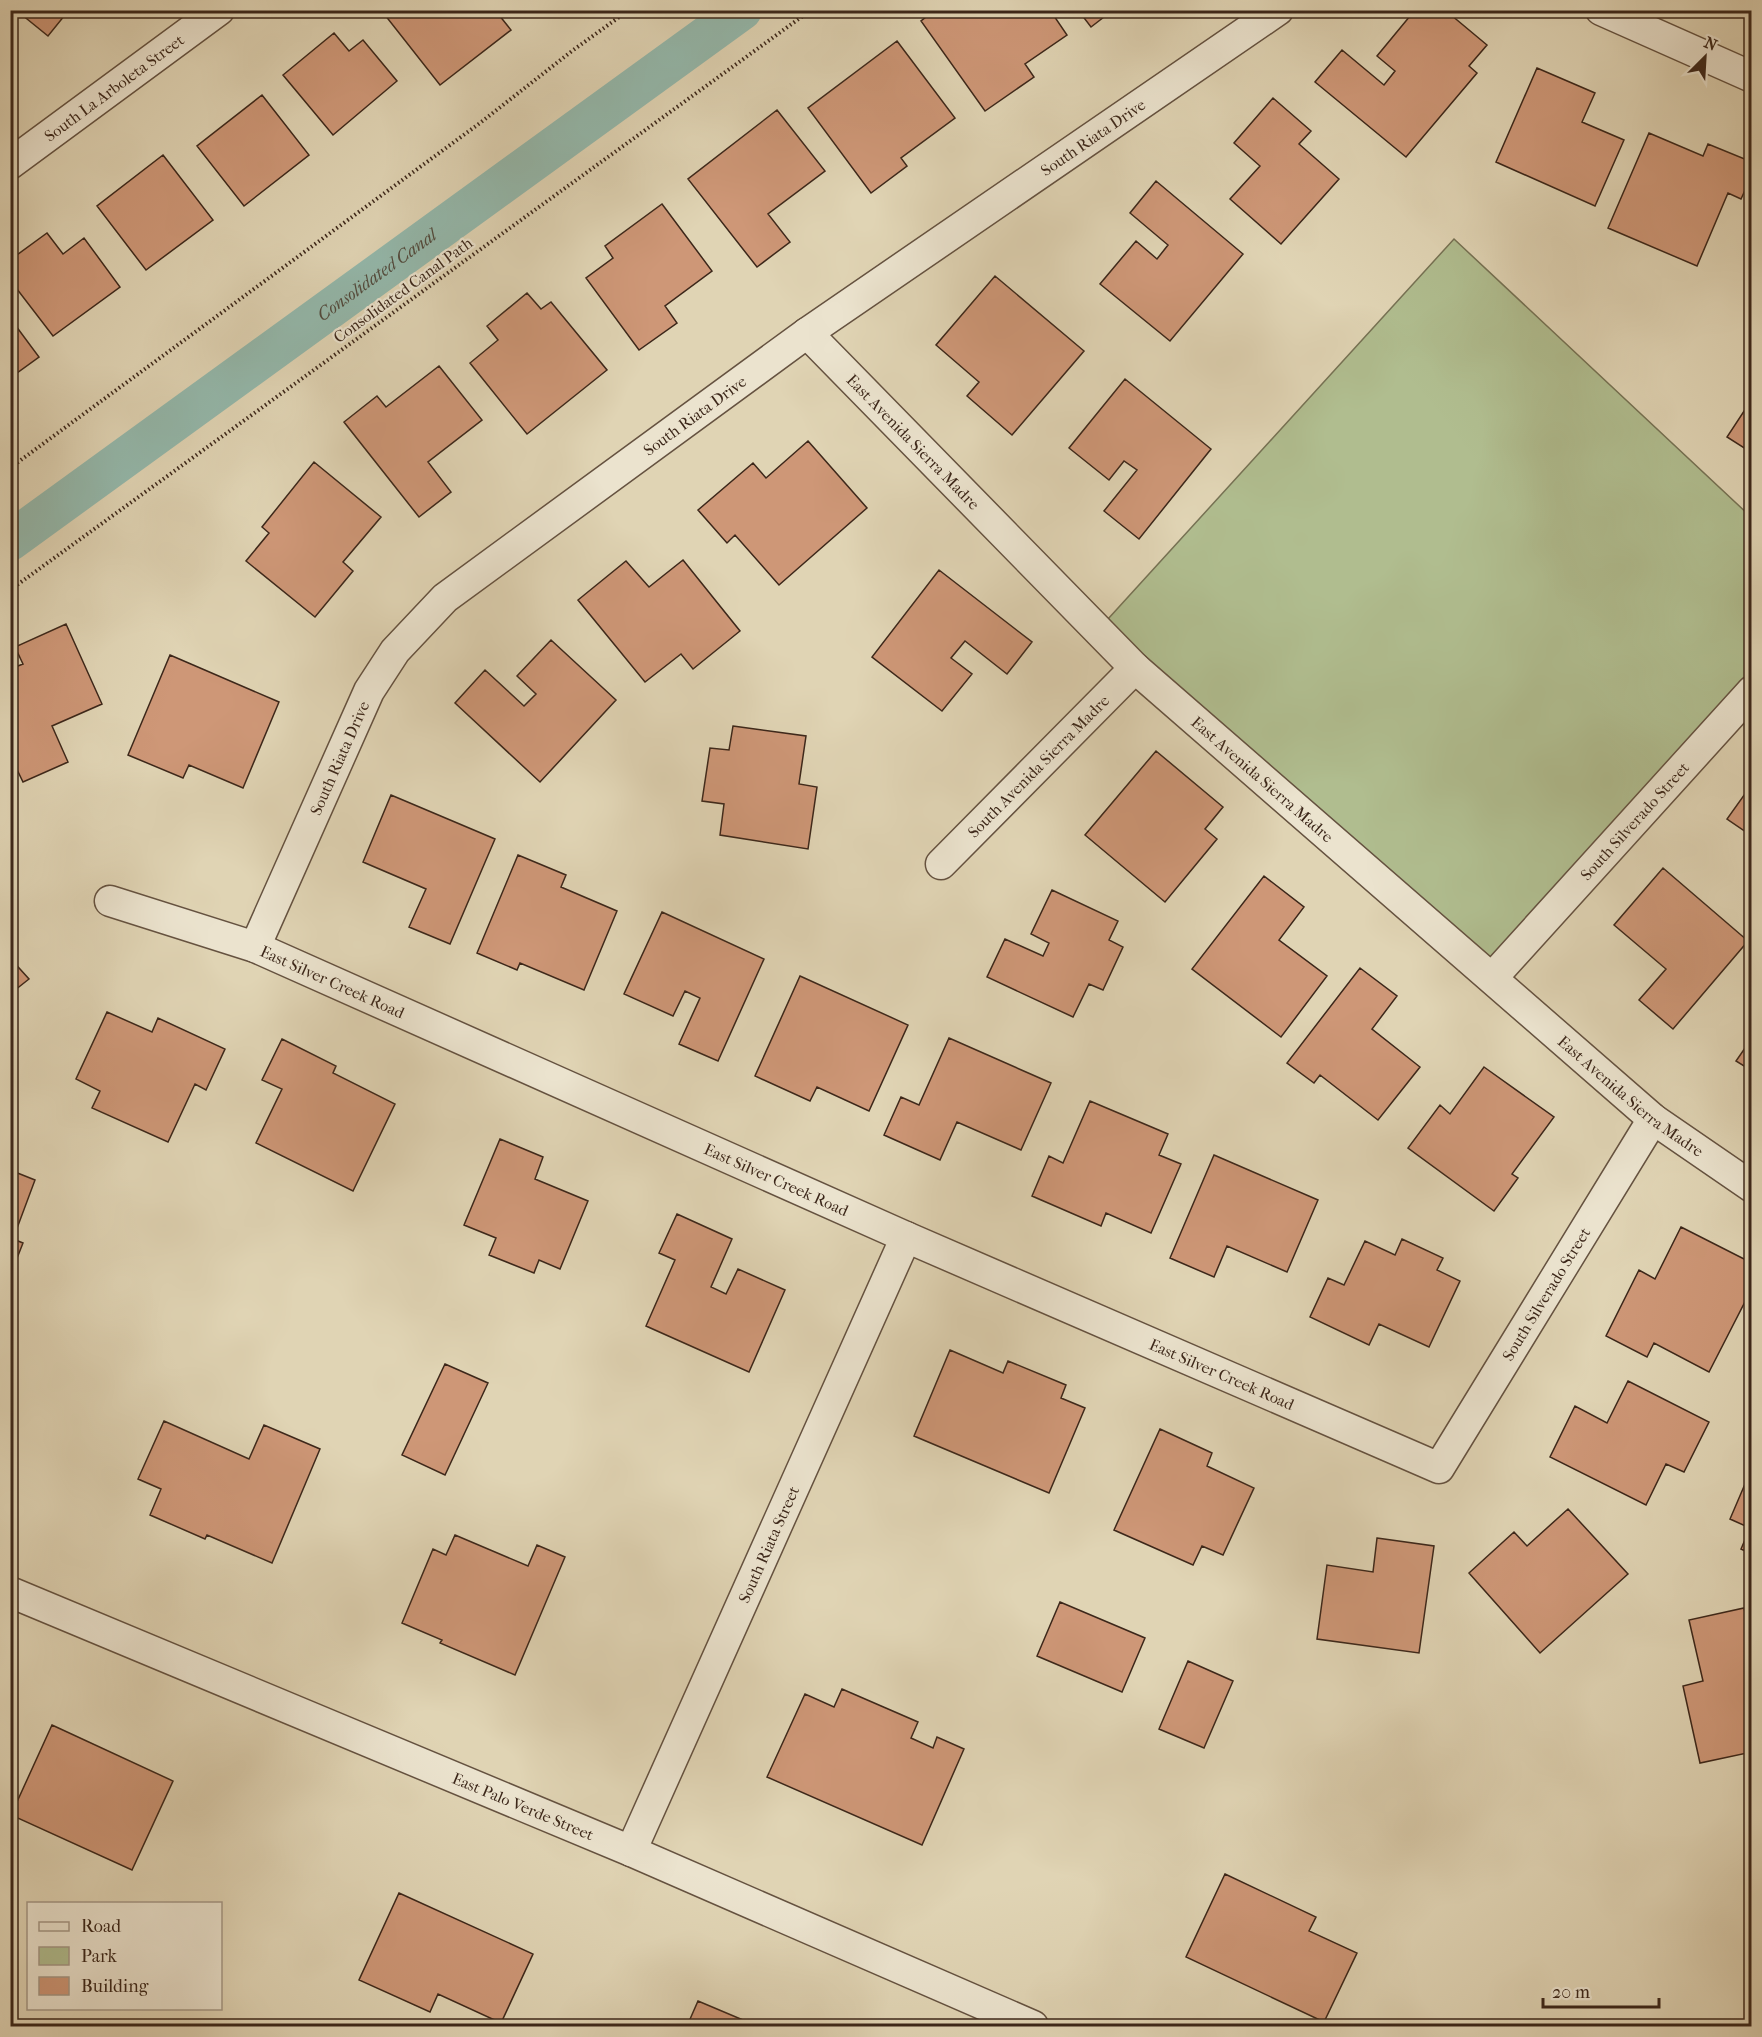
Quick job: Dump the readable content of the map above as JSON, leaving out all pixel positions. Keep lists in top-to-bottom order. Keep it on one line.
{"streets":{"street":["South La Arboleta Street","South Riata Drive","East Avenida Sierra Madre","South Avenida Sierra Madre","South Silverado Street","East Silver Creek Road","South Riata Street","East Palo Verde Street"],"path":["Consolidated Canal Path"]},"crossings":[["South Riata Drive","East Avenida Sierra Madre"],["South Riata Drive","East Silver Creek Road"],["East Avenida Sierra Madre","South Avenida Sierra Madre"],["East Avenida Sierra Madre","South Silverado Street"],["South Silverado Street","East Silver Creek Road"],["East Silver Creek Road","South Riata Street"],["South Riata Street","East Palo Verde Street"]],"water":["Consolidated Canal"],"legend":["Road","Park","Building"],"scale_bar":"20 m","north":"top right"}
